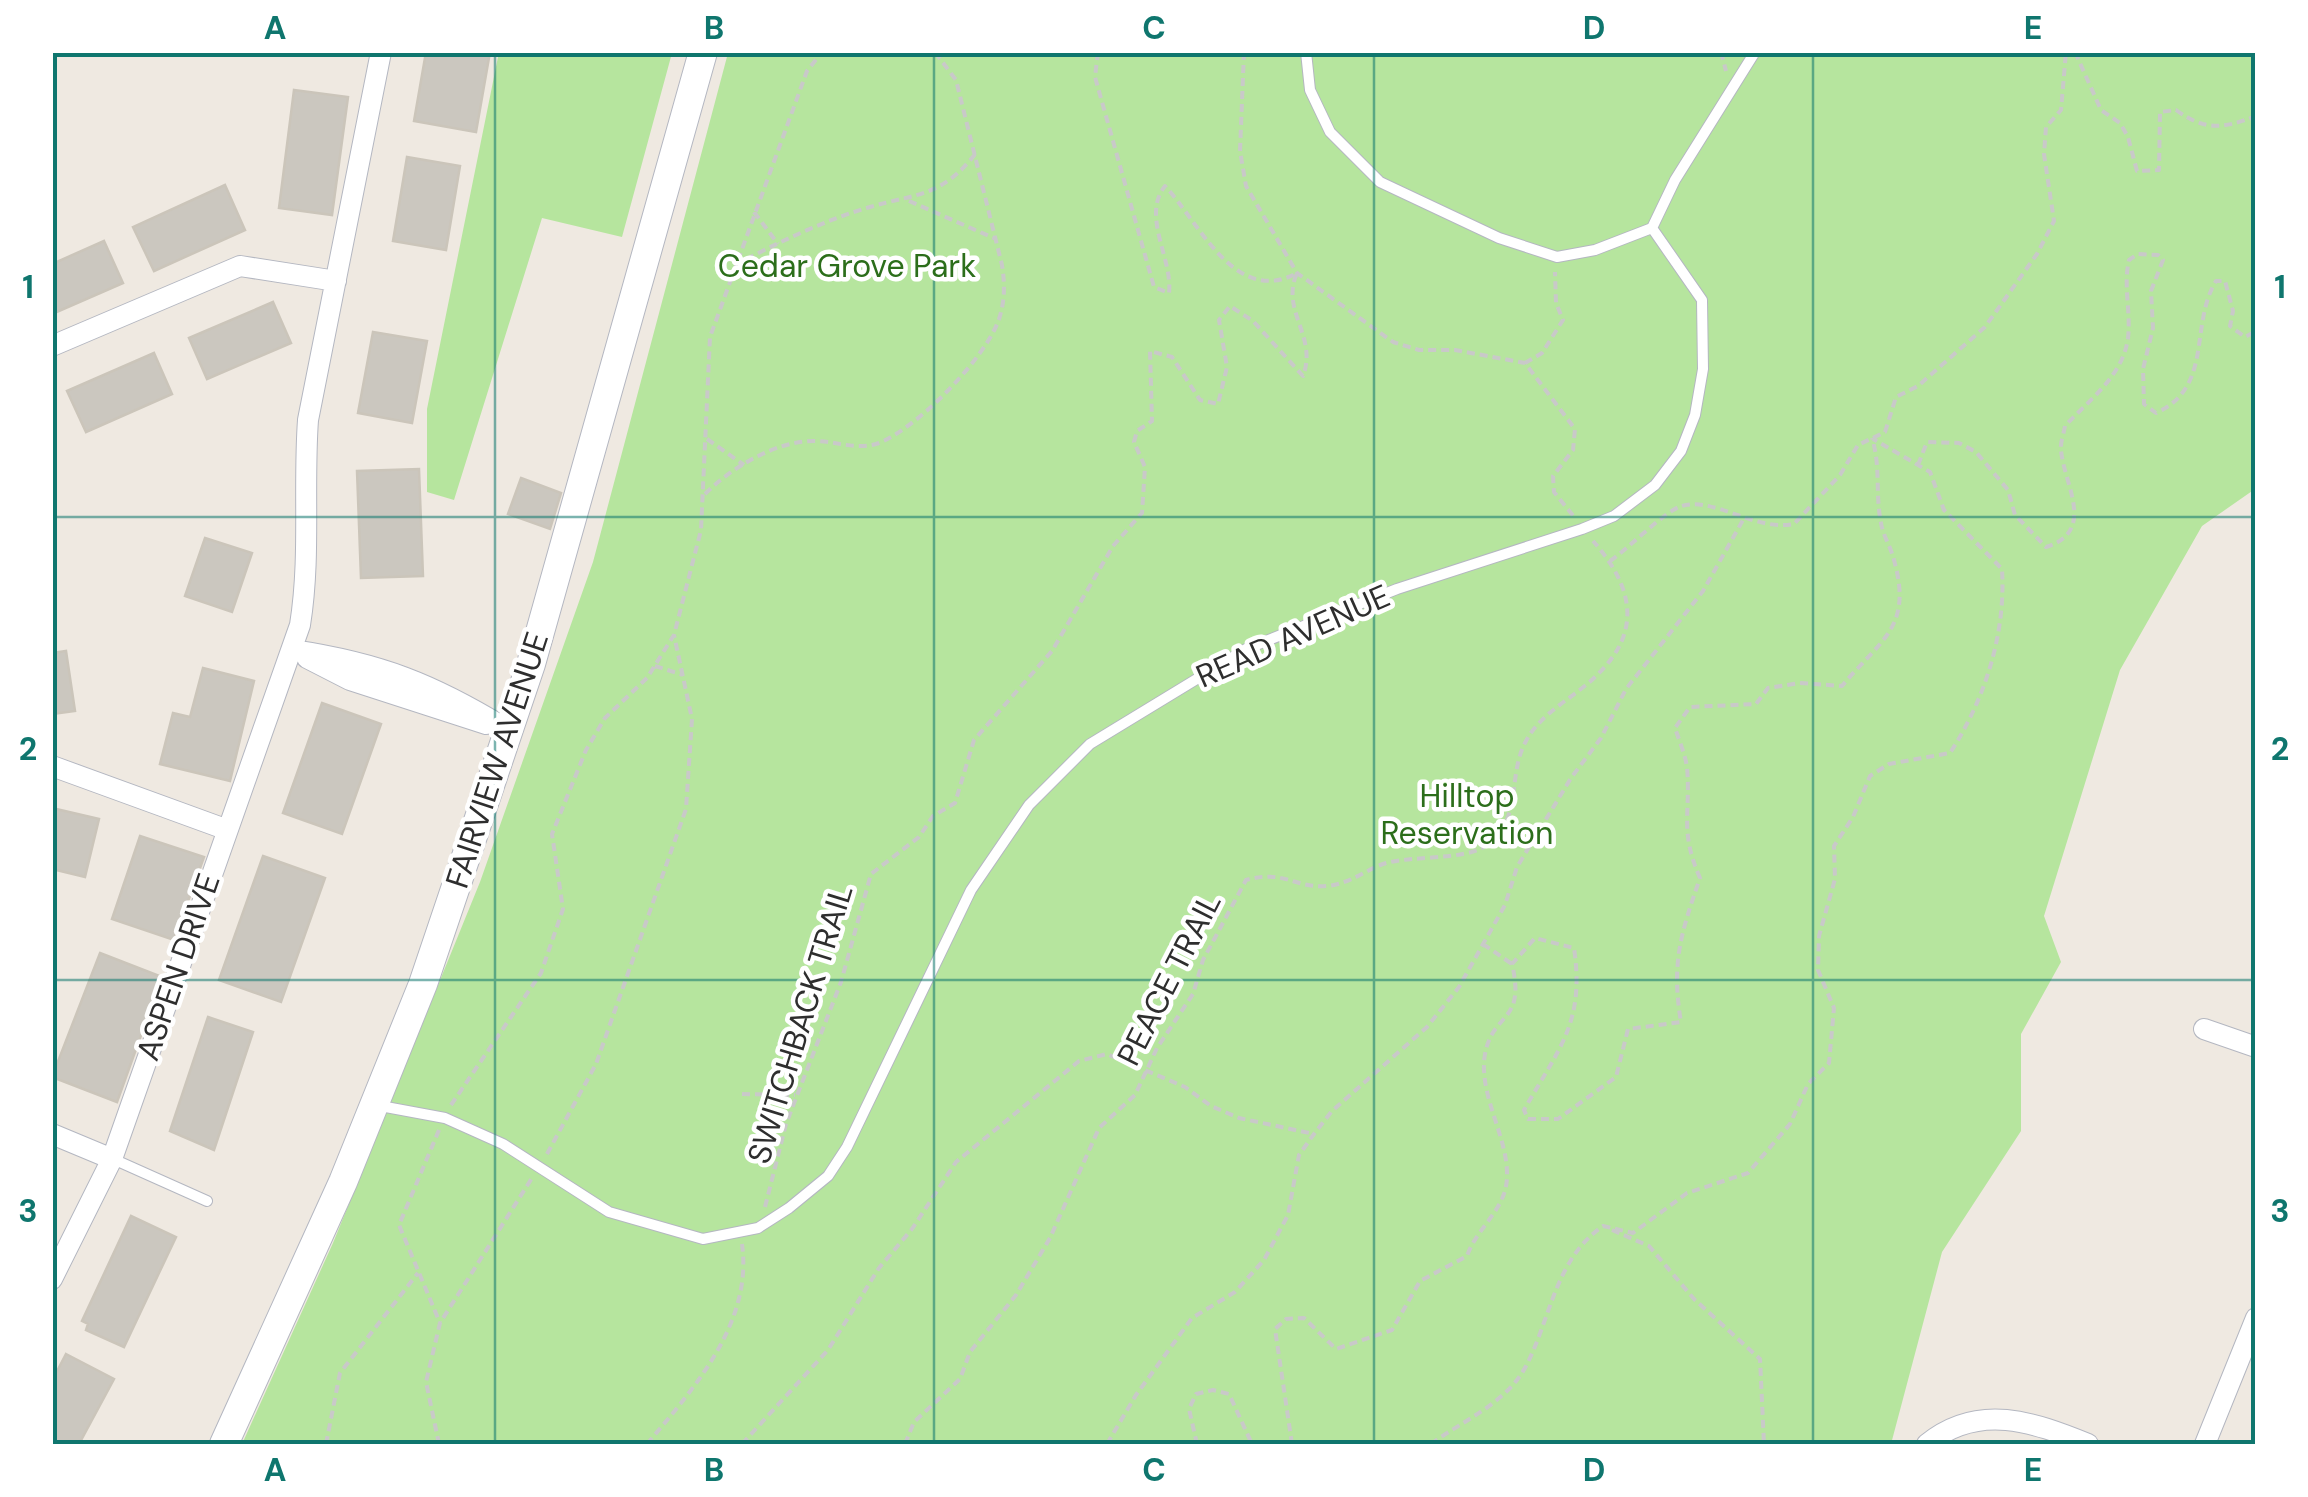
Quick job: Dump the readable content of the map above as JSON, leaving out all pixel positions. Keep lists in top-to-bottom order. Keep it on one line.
{"streets":{"main road":["FAIRVIEW AVENUE"],"street":["ASPEN DRIVE"],"lane":["READ AVENUE"],"path":["PEACE TRAIL","SWITCHBACK TRAIL"]},"crossings":[["READ AVENUE","FAIRVIEW AVENUE"],["READ AVENUE","PEACE TRAIL"],["READ AVENUE","SWITCHBACK TRAIL"]],"parks":["Cedar Grove Park","Hilltop Reservation"],"grid":{"columns":["A","B","C","D","E"],"rows":["1","2","3"]}}
